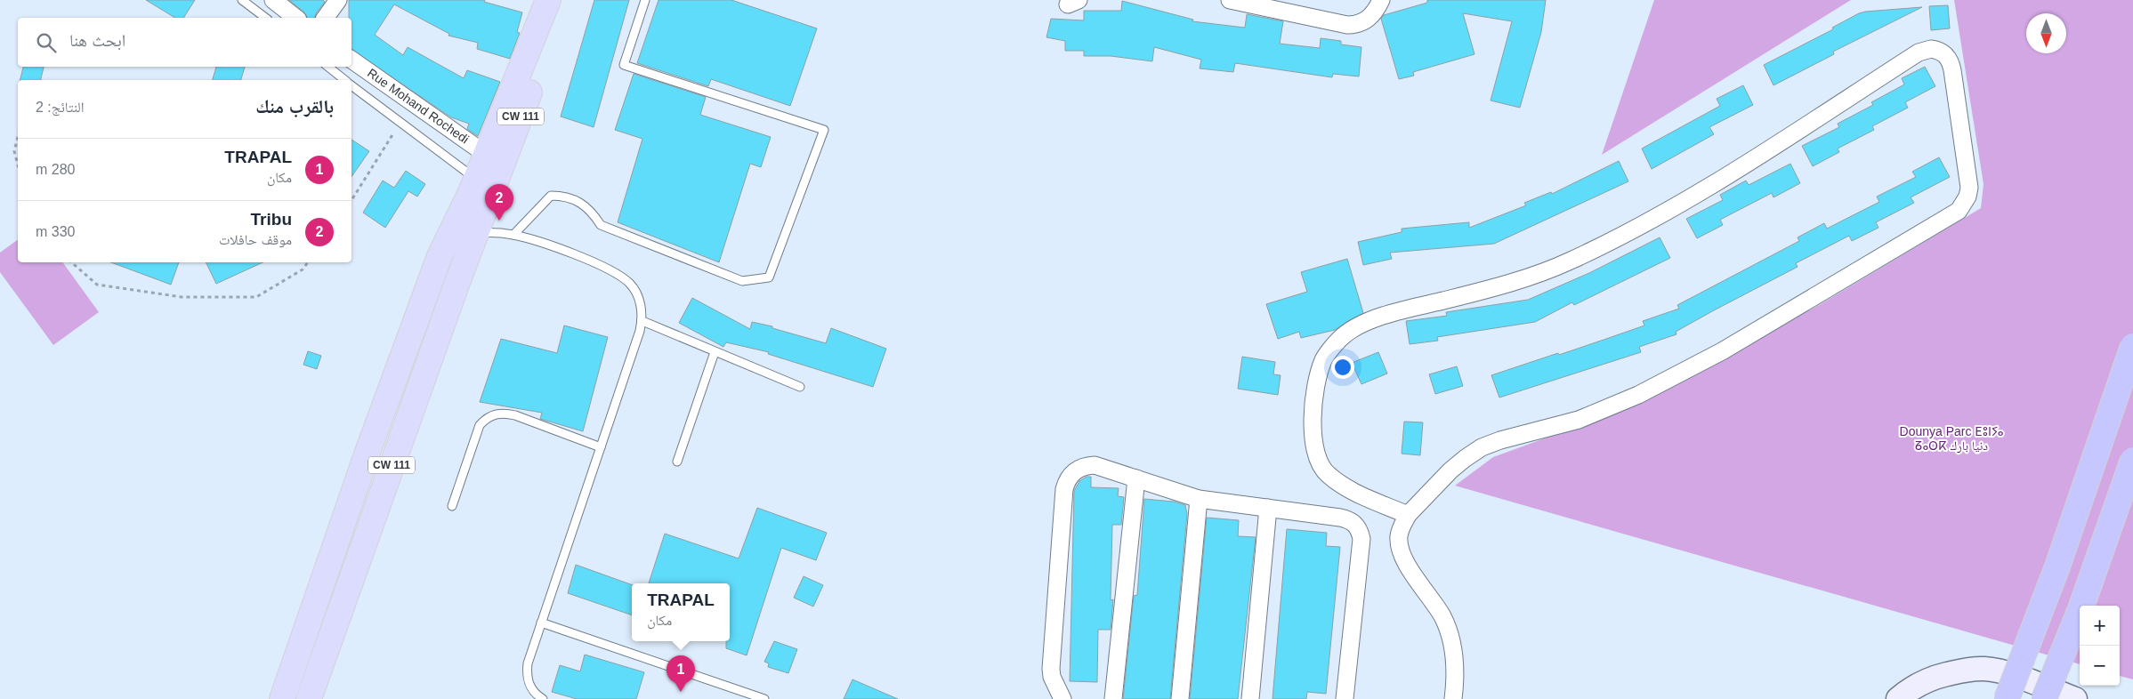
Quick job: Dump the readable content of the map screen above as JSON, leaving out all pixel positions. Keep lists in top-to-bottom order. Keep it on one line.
{"streets":{"main road":["CW 111"],"street":["Rue Mohand Rochedi"]},"parks":["Dounya Parc ⴹⵓⵏⵢⴰ ⵒⴰⵔⴽ دنيا بارك"],"north":"bottom","page":{"search":"ابحث هنا","heading":["بالقرب منك","النتائج: 2"],"list":[{"mark":"1","name":"TRAPAL","note":"مكان","value":"280 m"},{"mark":"2","name":"Tribu","note":"موقف حافلات","value":"330 m"}],"pins":["2","1"],"popup":["TRAPAL","مكان"],"map_buttons":["+","−"]}}
